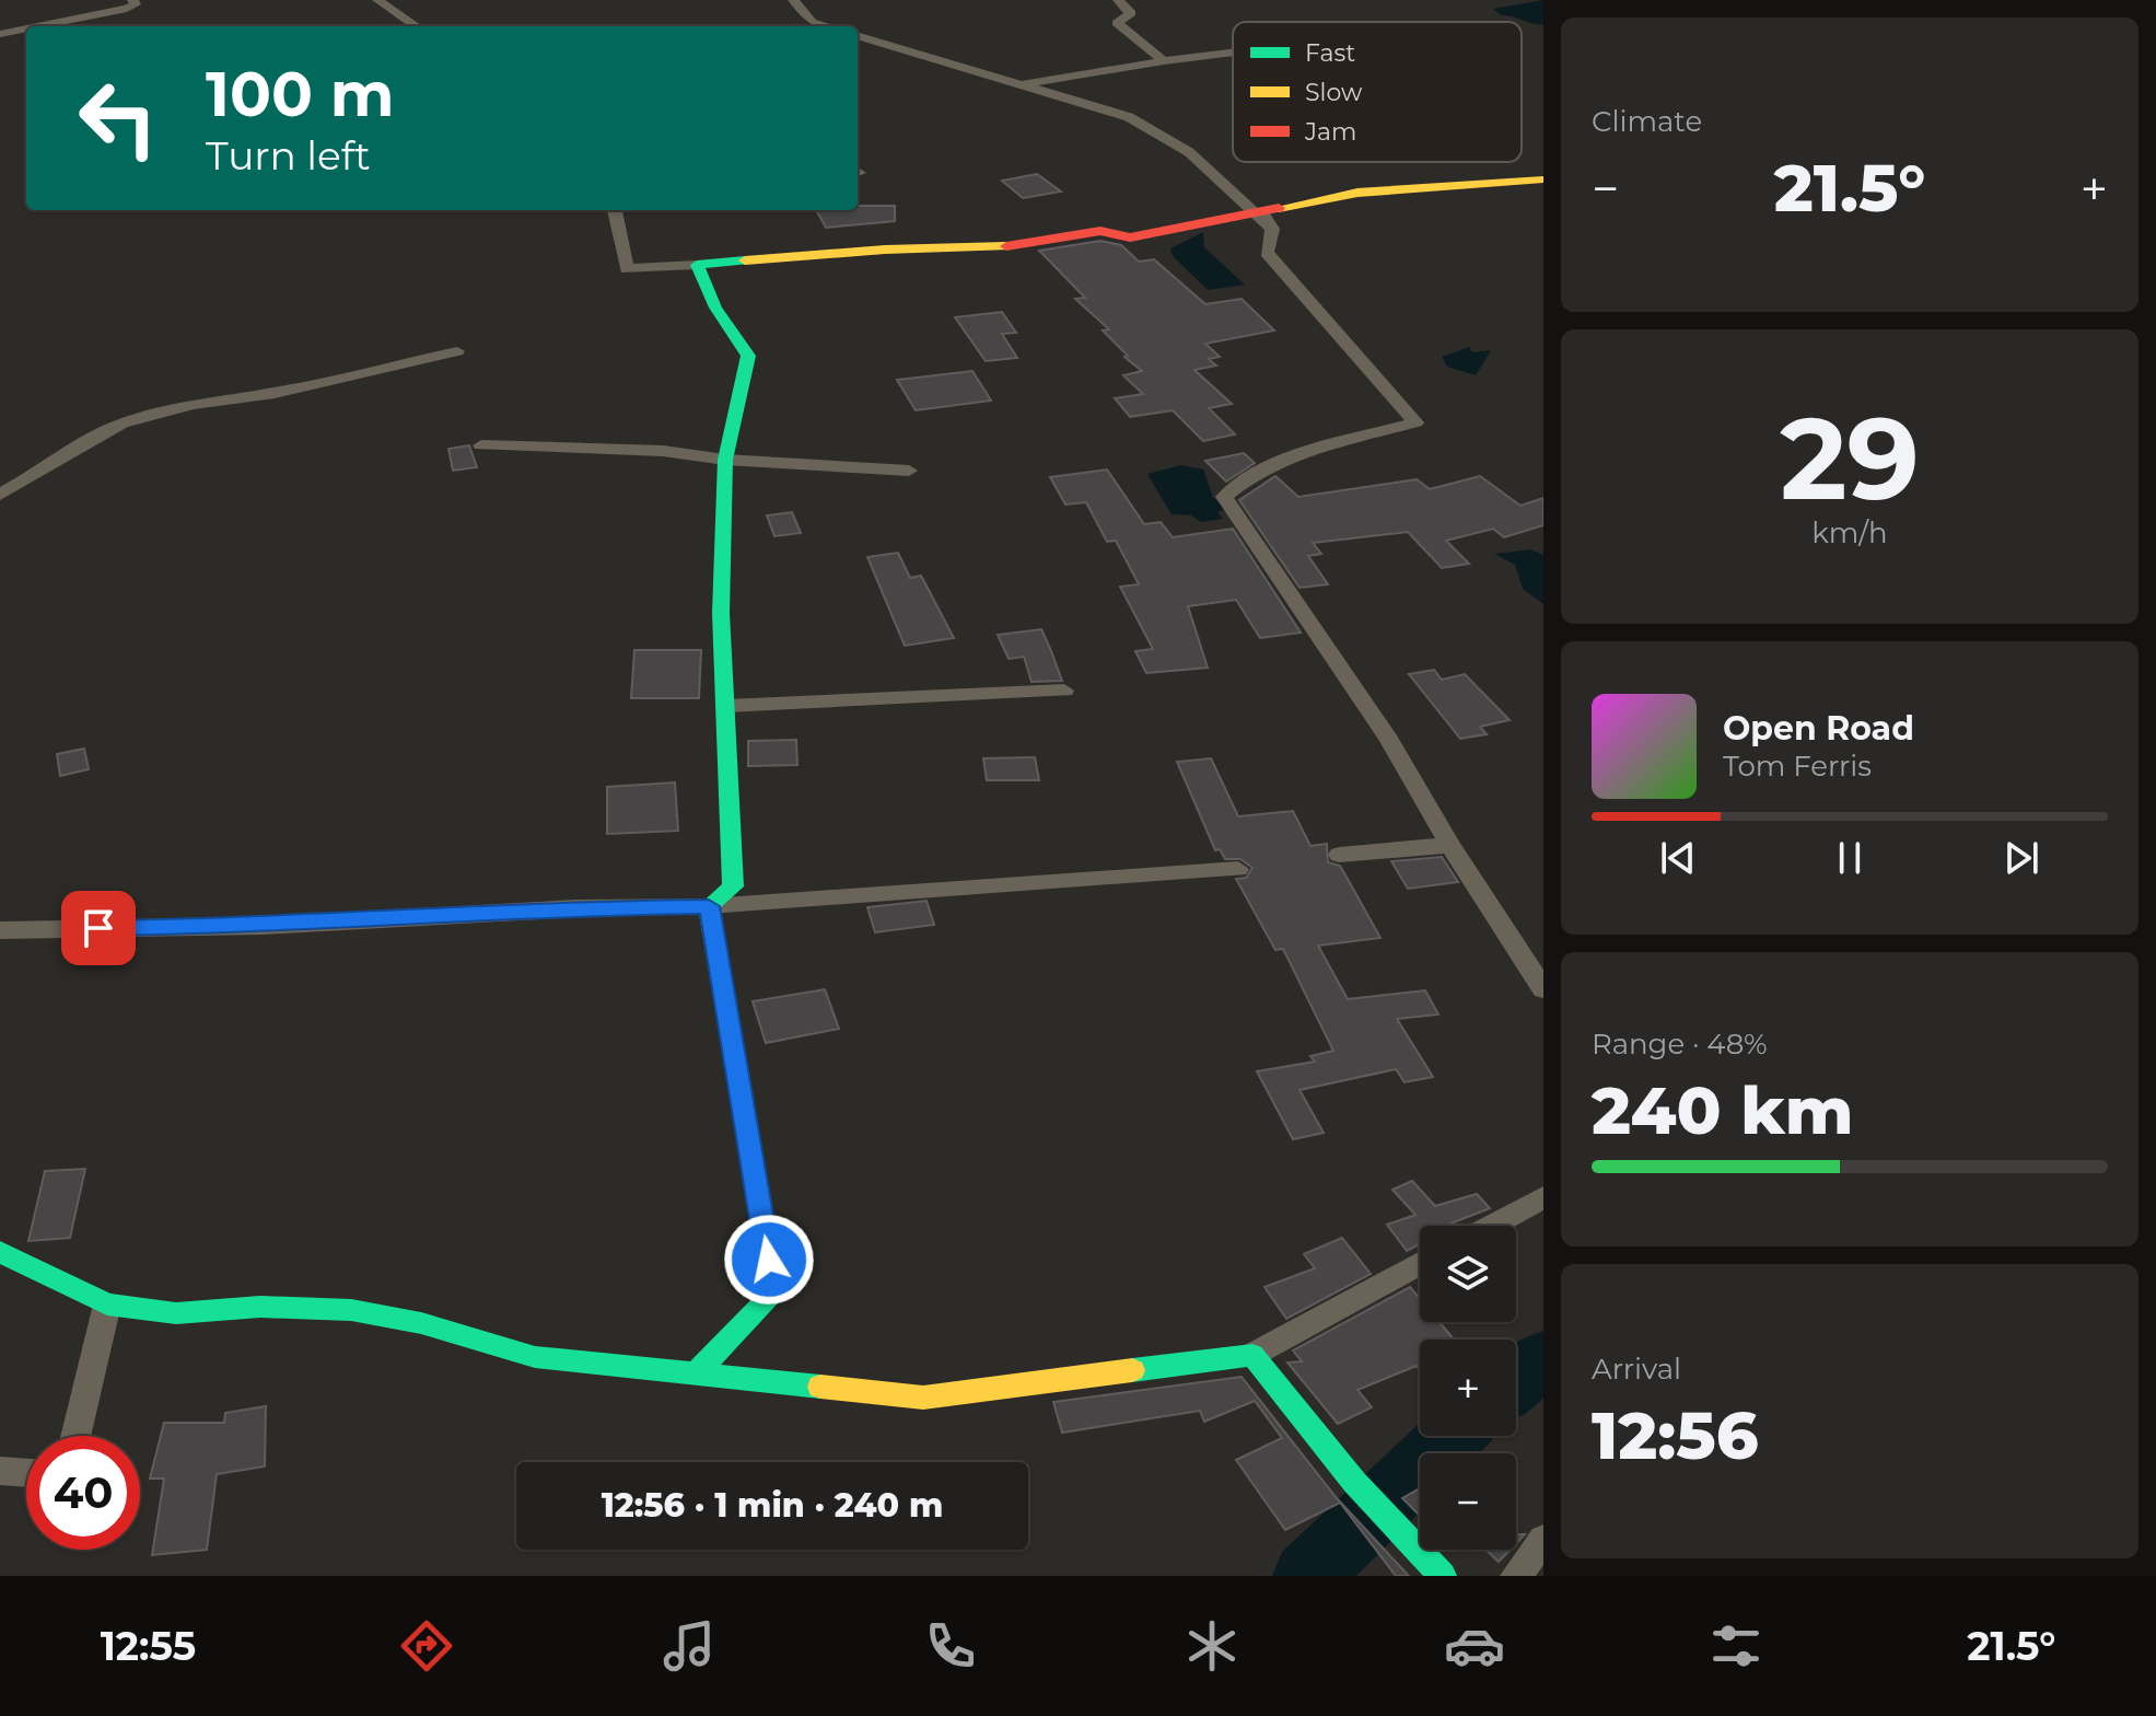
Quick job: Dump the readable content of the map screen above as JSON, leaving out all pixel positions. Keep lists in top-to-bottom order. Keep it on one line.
{"legend":["Fast","Slow","Jam"],"page":{"tile":["Climate",["29","km/h"],["Range · 48%","240 km"],["Arrival","12:56"]],"turn":["100 m","Turn left"],"heat":["−","21.5°","+"],"song":["Open Road","Tom Ferris"],"map_buttons":["+","−"],"limit":"40","trip":"12:56 · 1 min · 240 m","tabs":["12:55","21.5°"]}}
